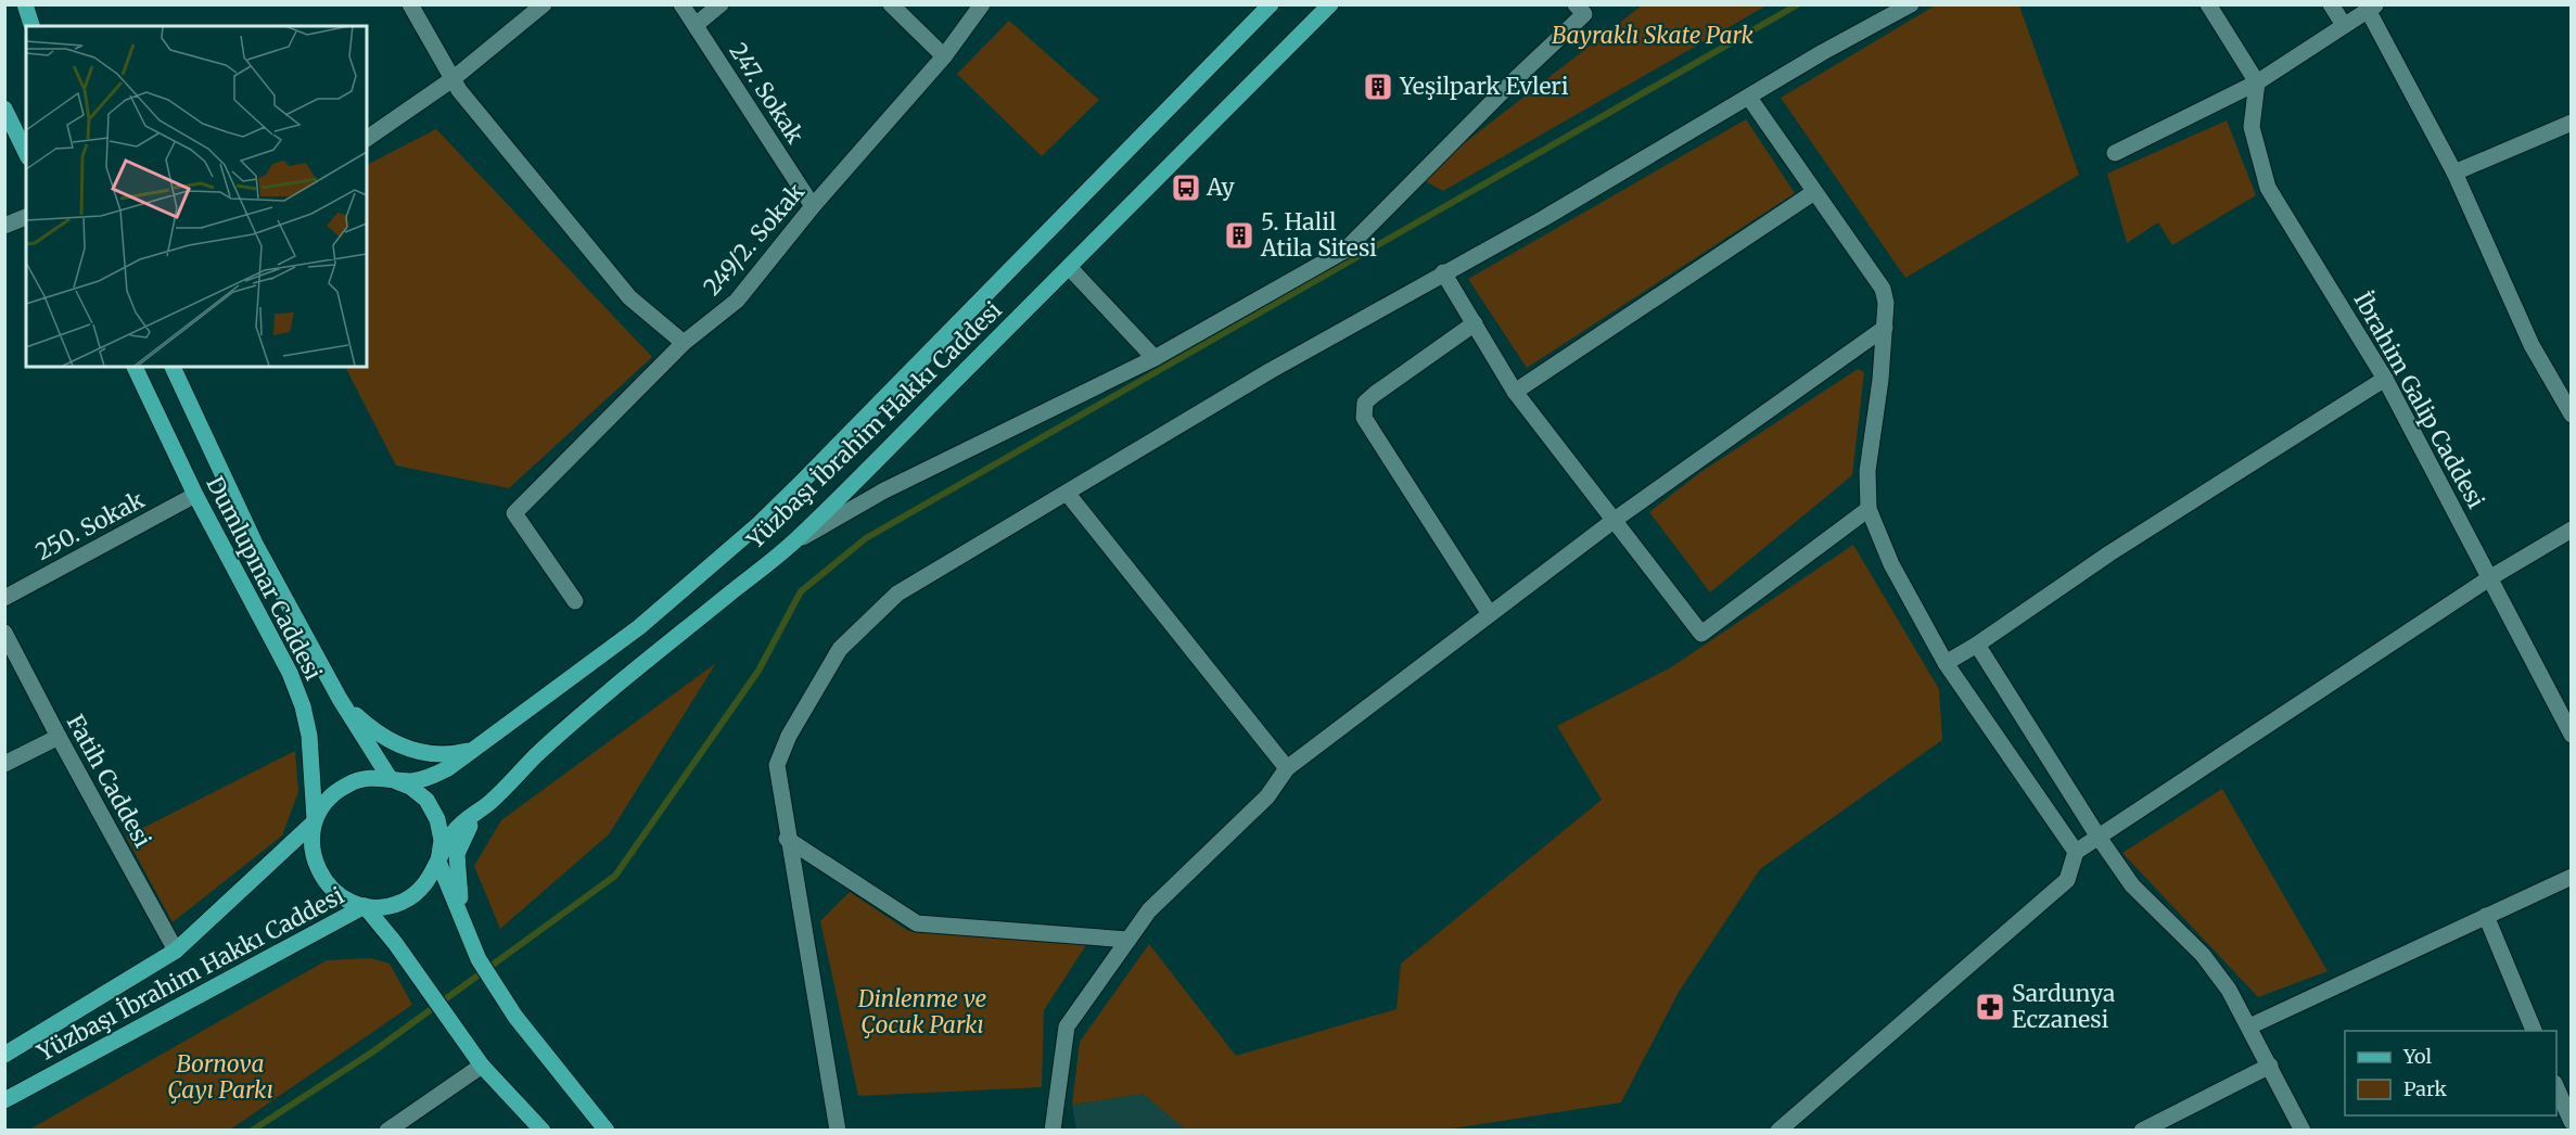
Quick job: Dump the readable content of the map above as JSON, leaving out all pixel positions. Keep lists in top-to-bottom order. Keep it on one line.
{"streets":{"main road":["Yüzbaşı İbrahim Hakkı Caddesi","Dumlupınar Caddesi"],"street":["247. Sokak","249/2. Sokak","İbrahim Galip Caddesi","250. Sokak","Fatih Caddesi"]},"crossings":[["247. Sokak","249/2. Sokak"],["Yüzbaşı İbrahim Hakkı Caddesi","Dumlupınar Caddesi"],["Yüzbaşı İbrahim Hakkı Caddesi","Fatih Caddesi"],["250. Sokak","Dumlupınar Caddesi"]],"parks":["Bayraklı Skate Park","Dinlenme ve Çocuk Parkı","Bornova Çayı Parkı"],"places":{"building":["Yeşilpark Evleri","5. Halil Atila Sitesi"],"bus stop":["Ay"],"pharmacy":["Sardunya Eczanesi"]},"legend":["Yol","Park"]}
